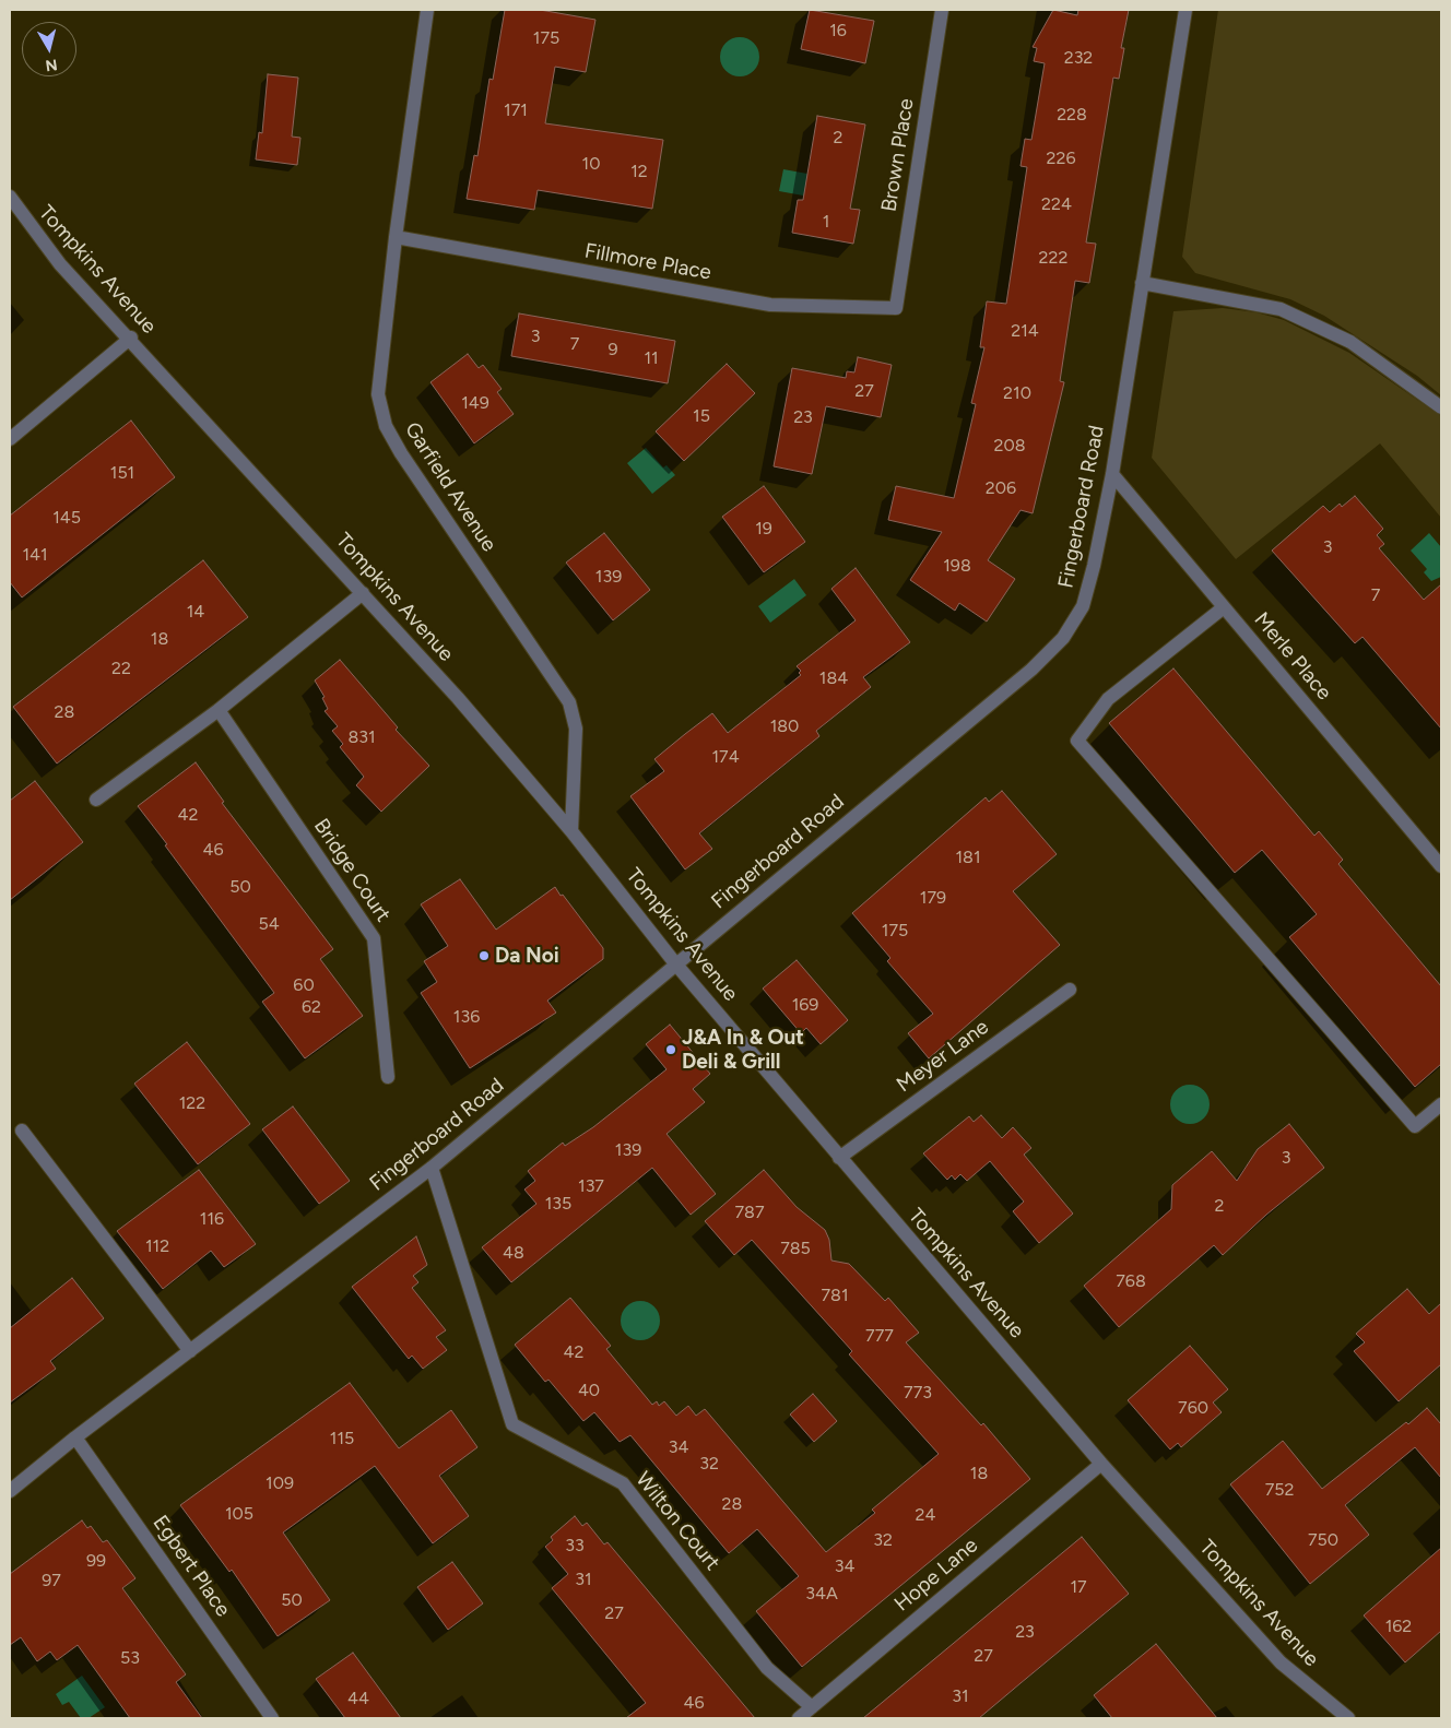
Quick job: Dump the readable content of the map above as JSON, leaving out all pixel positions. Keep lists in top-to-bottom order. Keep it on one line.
{"streets":{"street":["Brown Place","Fillmore Place","Tompkins Avenue","Garfield Avenue","Fingerboard Road","Merle Place","Bridge Court","Meyer Lane","Wilton Court","Egbert Place","Hope Lane"]},"crossings":[["Brown Place","Fillmore Place"],["Fillmore Place","Garfield Avenue"],["Tompkins Avenue","Garfield Avenue"],["Tompkins Avenue","Fingerboard Road"],["Tompkins Avenue","Meyer Lane"],["Tompkins Avenue","Hope Lane"],["Fingerboard Road","Merle Place"],["Fingerboard Road","Wilton Court"],["Fingerboard Road","Egbert Place"],["Wilton Court","Hope Lane"]],"places":["Da Noi","J&A In & Out Deli & Grill"],"house_numbers":["16","175","232","171","228","2","226","10","12","224","1","222","214","3","7","9","11","27","210","149","15","23","208","151","206","145","19","3","141","198","139","7","14","18","22","184","28","180","831","174","42","46","181","50","179","54","175","60","169","62","136","122","139","3","137","135","2","787","116","112","785","48","768","781","777","42","40","773","760","115","34","32","18","109","752","28","105","24","32","750","33","99","34","31","97","17","34A","50","27","162","23","27","53","31","44","46"],"north":"bottom"}
